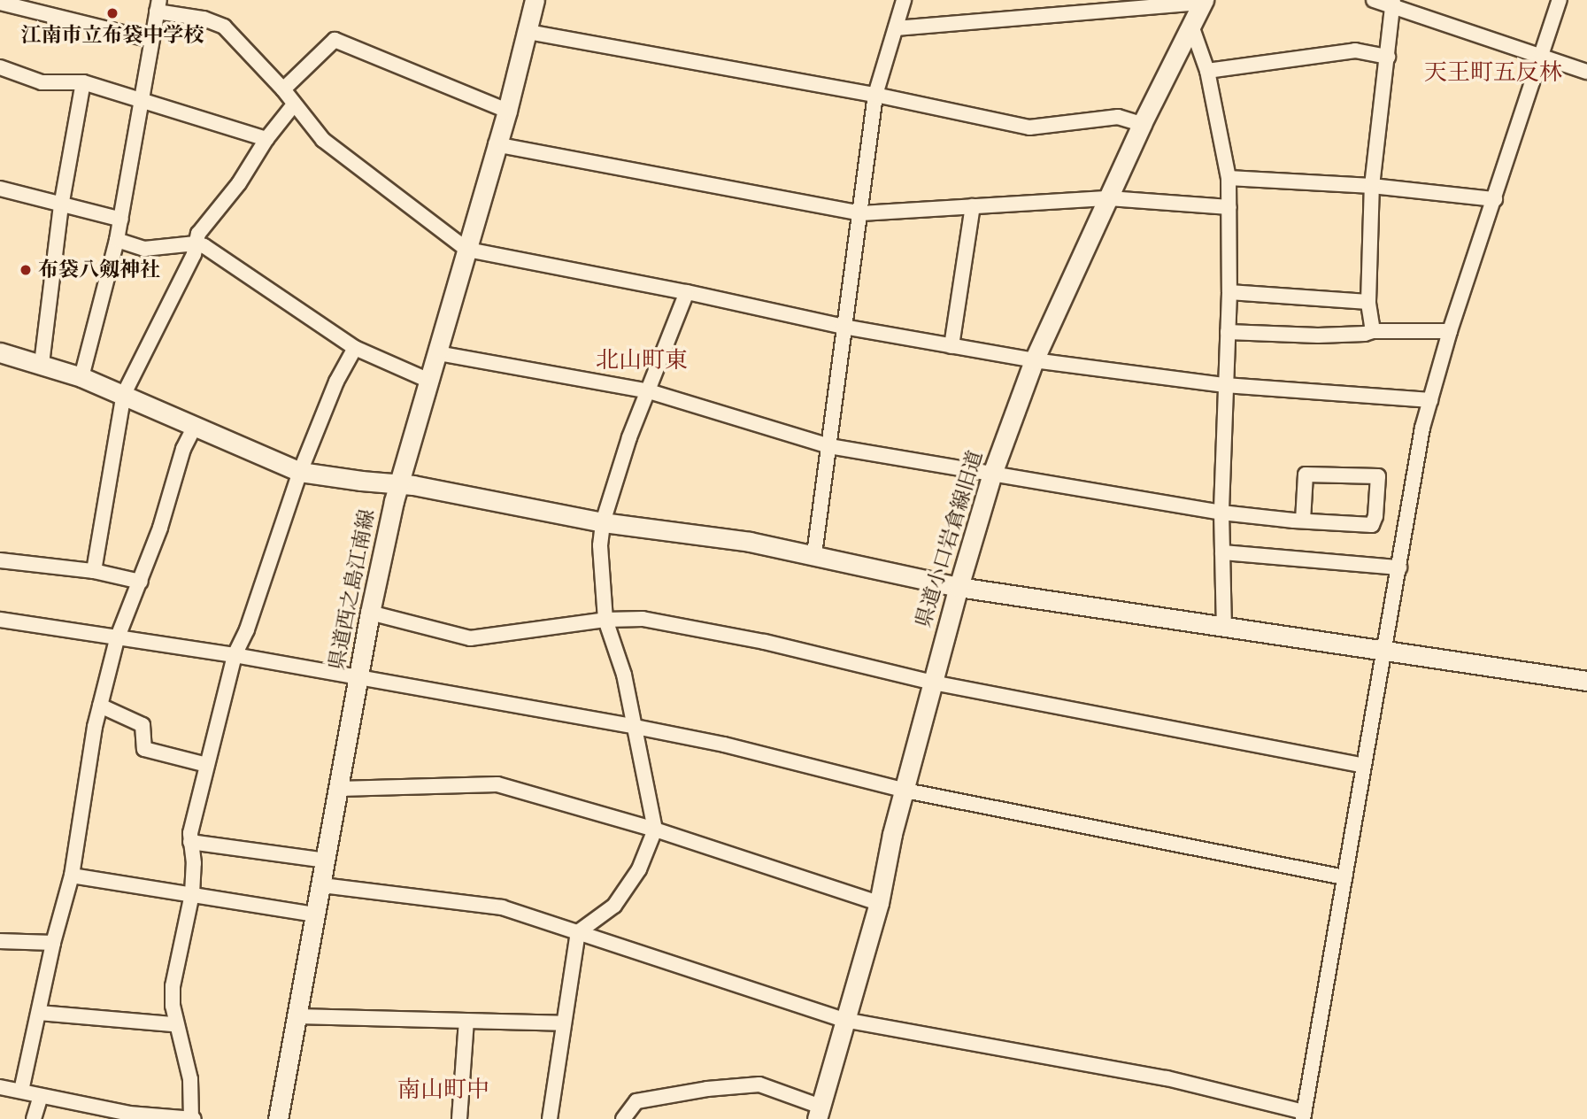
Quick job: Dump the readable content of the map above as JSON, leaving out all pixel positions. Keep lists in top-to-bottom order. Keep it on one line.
{"streets":{"street":["県道小口岩倉線旧道","県道西之島江南線"]},"districts":["天王町五反林","北山町東","南山町中"],"places":["江南市立布袋中学校","布袋八剱神社"]}
